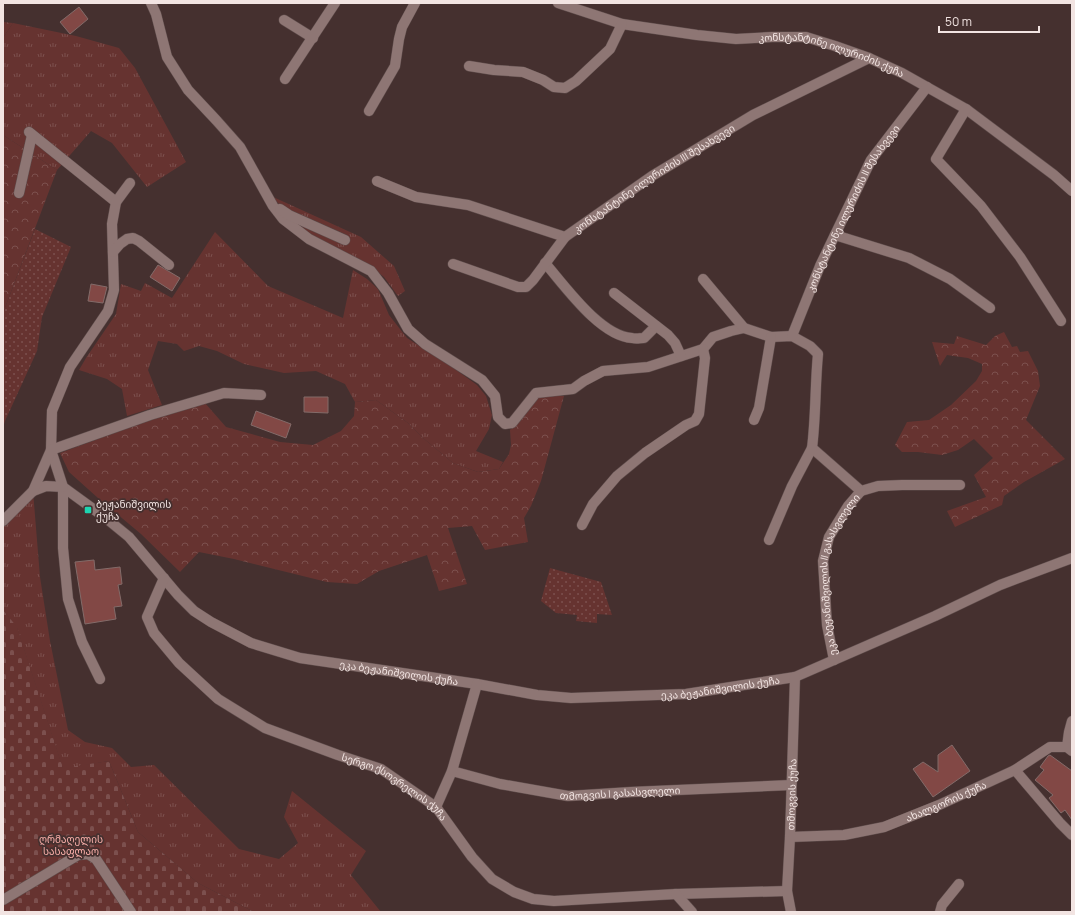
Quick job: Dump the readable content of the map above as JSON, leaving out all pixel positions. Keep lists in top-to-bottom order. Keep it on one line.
{"streets":{"street":["კონსტანტინე ილურიძის ქუჩა","კონსტანტინე ილურიძის III შესახვევი","კონსტანტინე ილურიძის II შესახვევი","ეკა ბეჟანიშვილის II გასასვლელი","ეკა ბეჟანიშვილის ქუჩა","სერგო ქსოვრელის ქუჩა","თმოგვის I გასასვლელი","თმოგვის ქუჩა","ახალგორის ქუჩა"]},"crossings":[["კონსტანტინე ილურიძის ქუჩა","კონსტანტინე ილურიძის III შესახვევი"],["კონსტანტინე ილურიძის ქუჩა","კონსტანტინე ილურიძის II შესახვევი"],["ეკა ბეჟანიშვილის II გასასვლელი","ეკა ბეჟანიშვილის ქუჩა"],["ეკა ბეჟანიშვილის ქუჩა","სერგო ქსოვრელის ქუჩა"],["ეკა ბეჟანიშვილის ქუჩა","თმოგვის ქუჩა"],["სერგო ქსოვრელის ქუჩა","თმოგვის ქუჩა"],["თმოგვის I გასასვლელი","თმოგვის ქუჩა"],["თმოგვის ქუჩა","ახალგორის ქუჩა"]],"parks":["ღრმაღელის სასაფლაო"],"places":{"transit":["ბეჟანიშვილის ქუჩა"]},"scale_bar":"50 m"}
